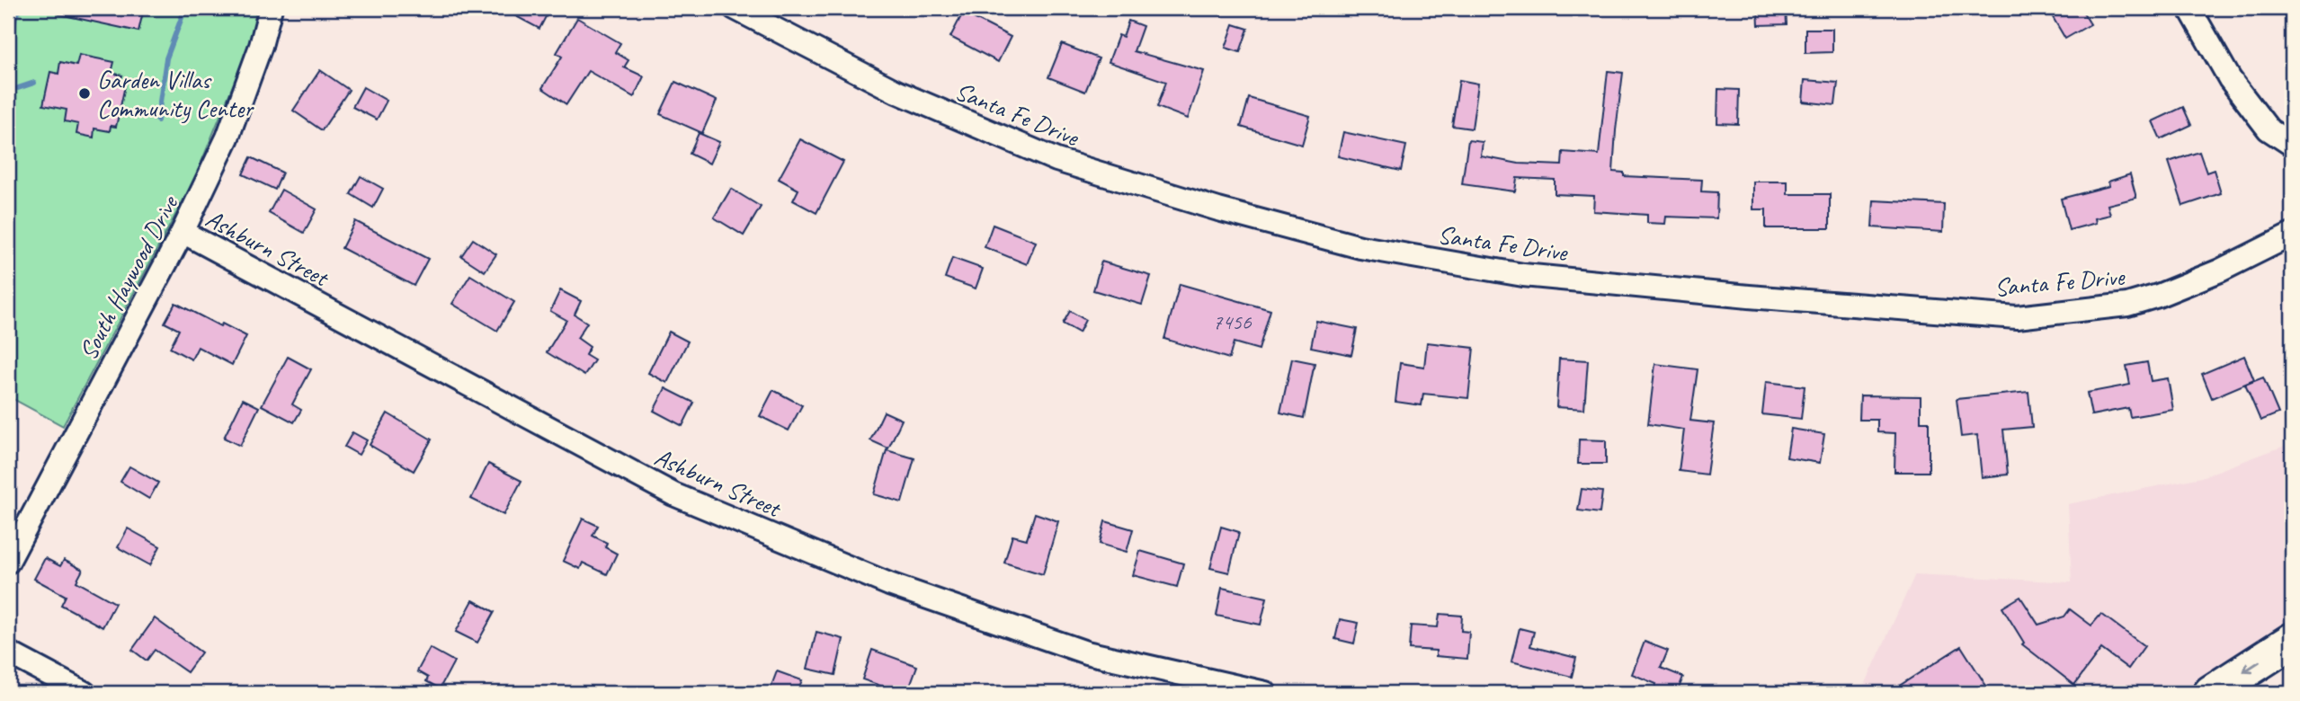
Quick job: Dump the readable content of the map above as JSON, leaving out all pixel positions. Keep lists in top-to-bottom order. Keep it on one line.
{"streets":{"street":["Santa Fe Drive","Ashburn Street","South Haywood Drive"]},"crossings":[["Ashburn Street","South Haywood Drive"]],"places":["Garden Villas Community Center"],"house_numbers":["7456"]}
